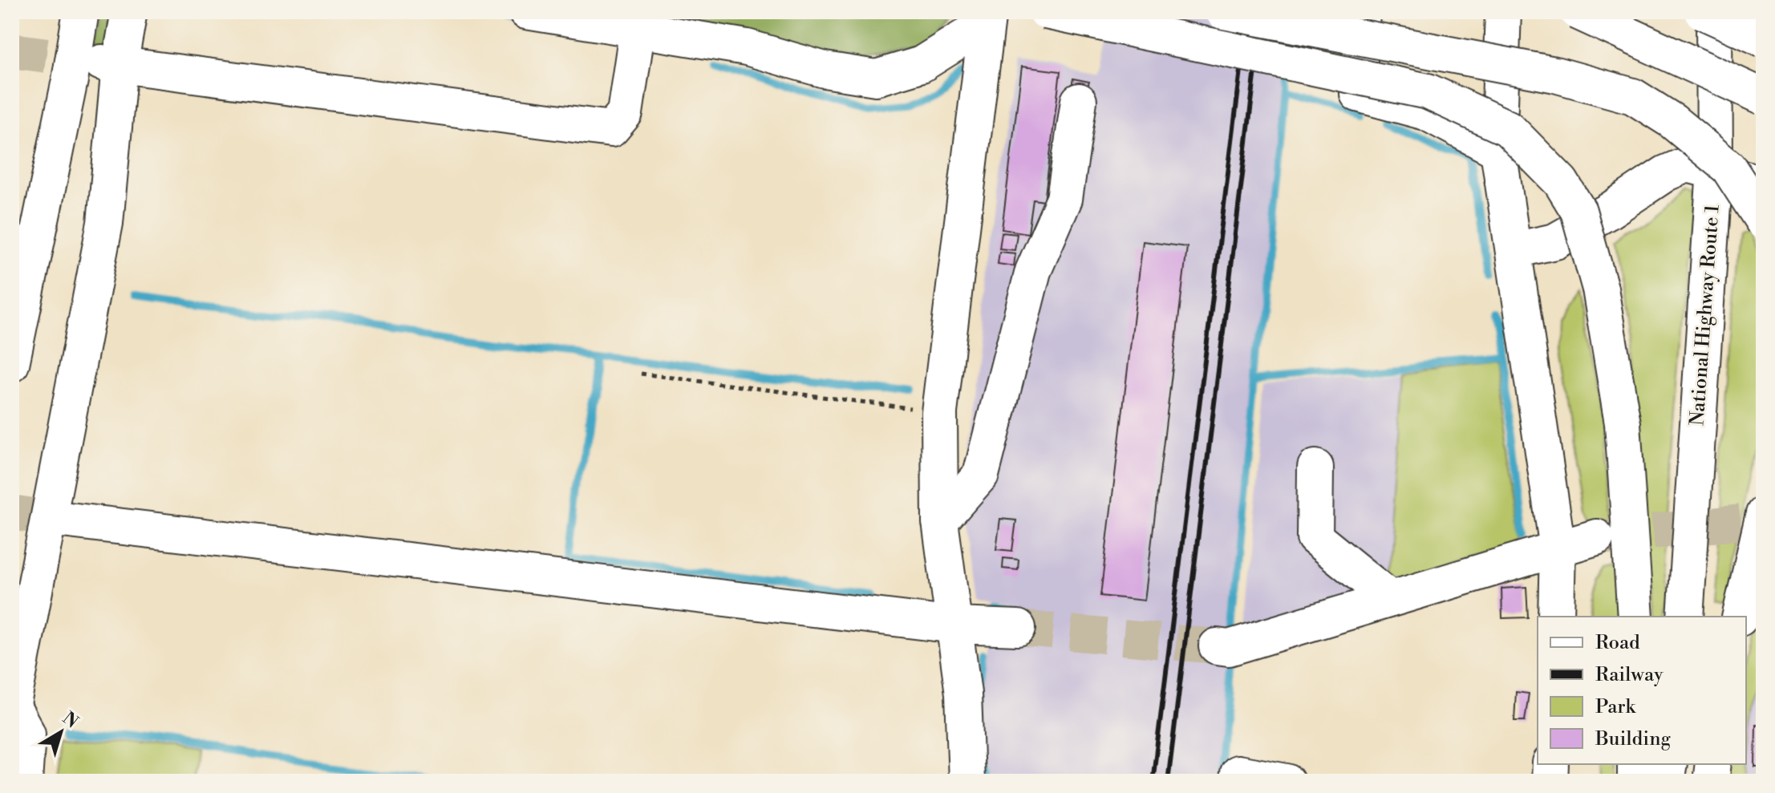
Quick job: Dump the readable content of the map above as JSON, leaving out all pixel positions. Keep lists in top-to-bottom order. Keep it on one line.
{"streets":{"main road":["National Highway Route 1"]},"legend":["Road","Railway","Park","Building"],"north":"top right"}
